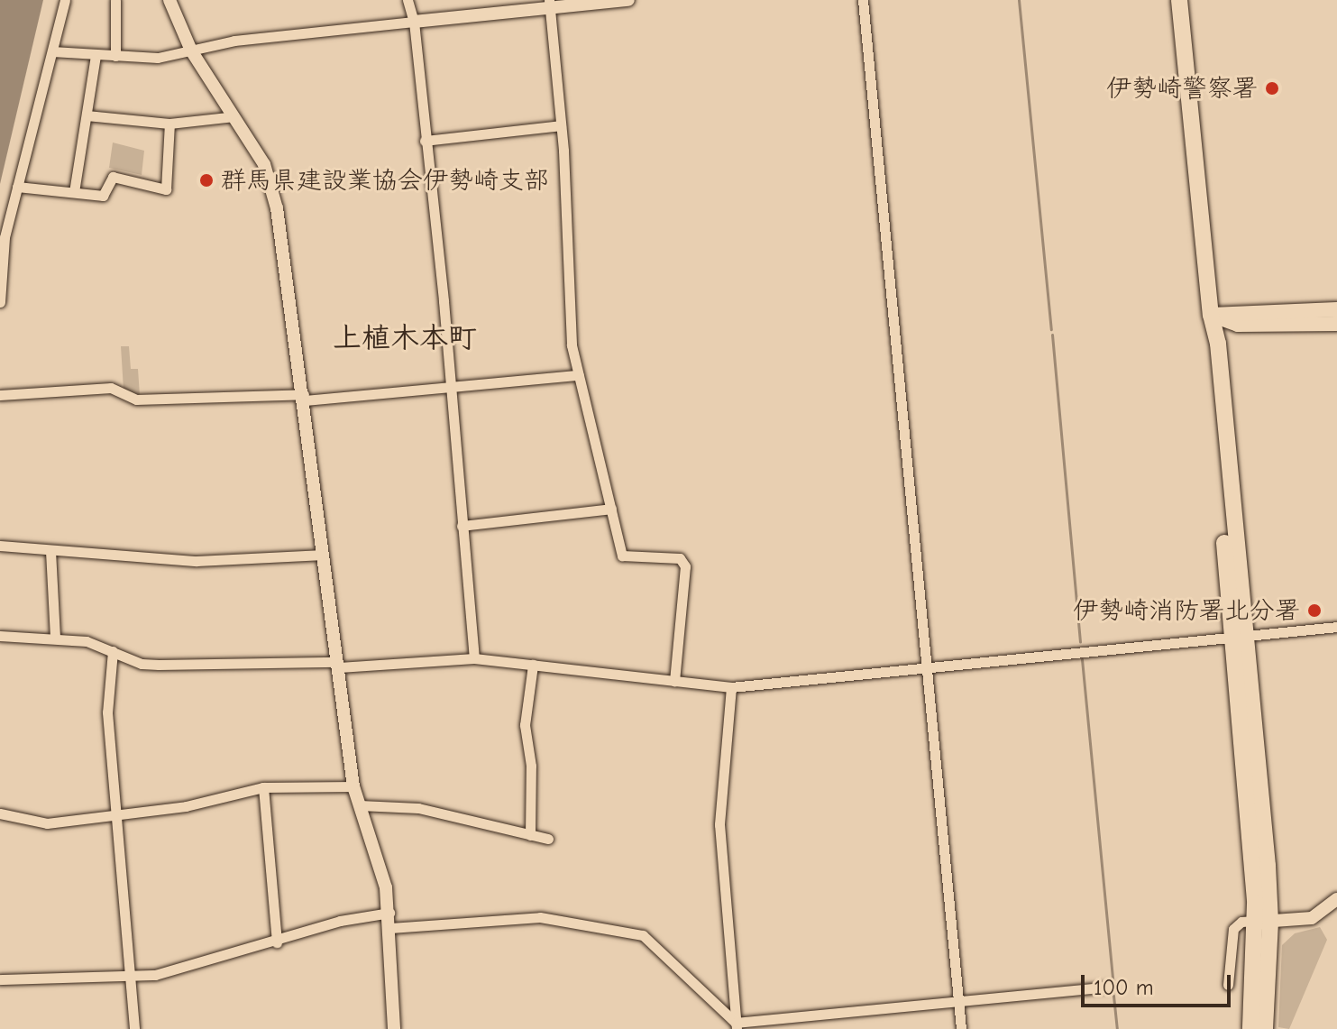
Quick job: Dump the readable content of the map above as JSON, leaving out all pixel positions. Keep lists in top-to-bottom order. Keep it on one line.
{"districts":["上植木本町"],"places":["伊勢崎警察署","群馬県建設業協会伊勢崎支部","伊勢崎消防署北分署"],"scale_bar":"100 m"}
